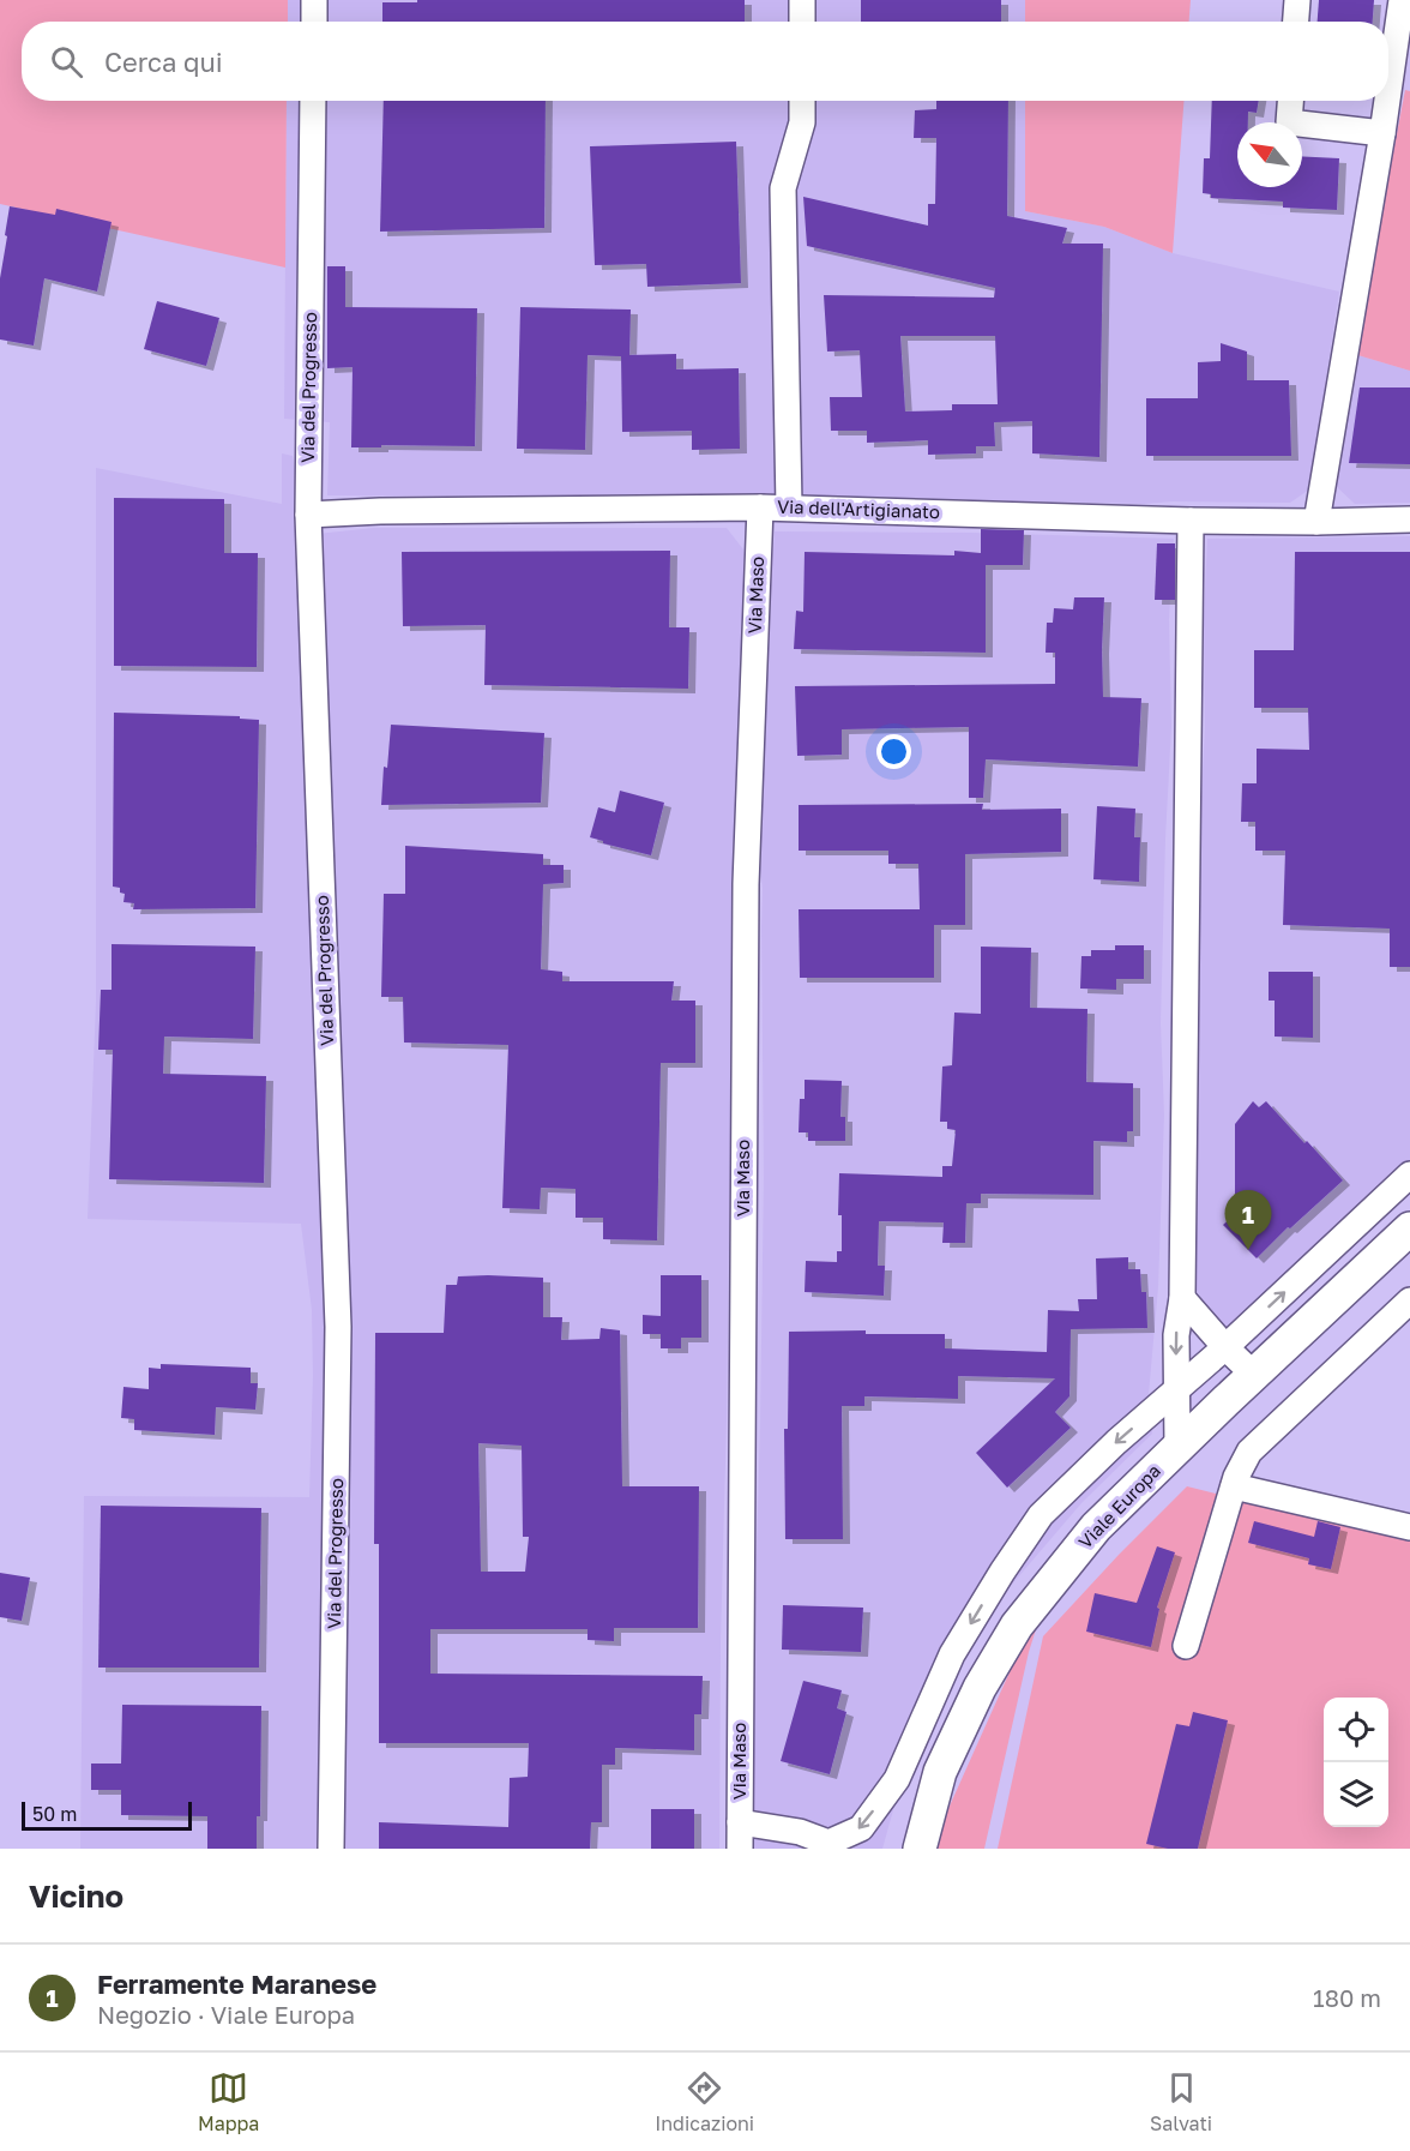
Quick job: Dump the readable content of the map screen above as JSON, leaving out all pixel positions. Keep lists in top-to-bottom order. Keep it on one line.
{"streets":{"main road":["Viale Europa"],"street":["Via del Progresso","Via dell'Artigianato","Via Maso"]},"crossings":[["Via del Progresso","Via dell'Artigianato"],["Via dell'Artigianato","Via Maso"]],"scale_bar":"50 m","north":"top left","page":{"search":"Cerca qui","pins":"1","scale":"50 m","heading":"Vicino","list":[{"mark":"1","name":"Ferramente Maranese","note":"Negozio · Viale Europa","value":"180 m"}],"nav":["Mappa","Indicazioni","Salvati"]}}
